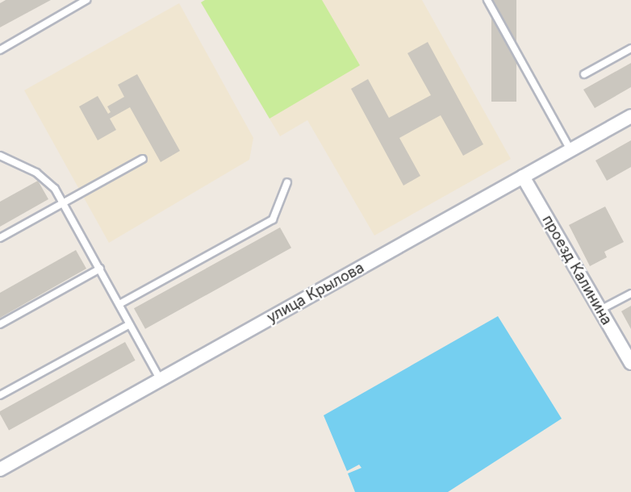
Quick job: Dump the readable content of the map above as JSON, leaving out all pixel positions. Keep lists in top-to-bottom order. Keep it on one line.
{"streets":{"street":["проезд Калинина","улица Крылова"]},"crossings":[["проезд Калинина","улица Крылова"]]}
